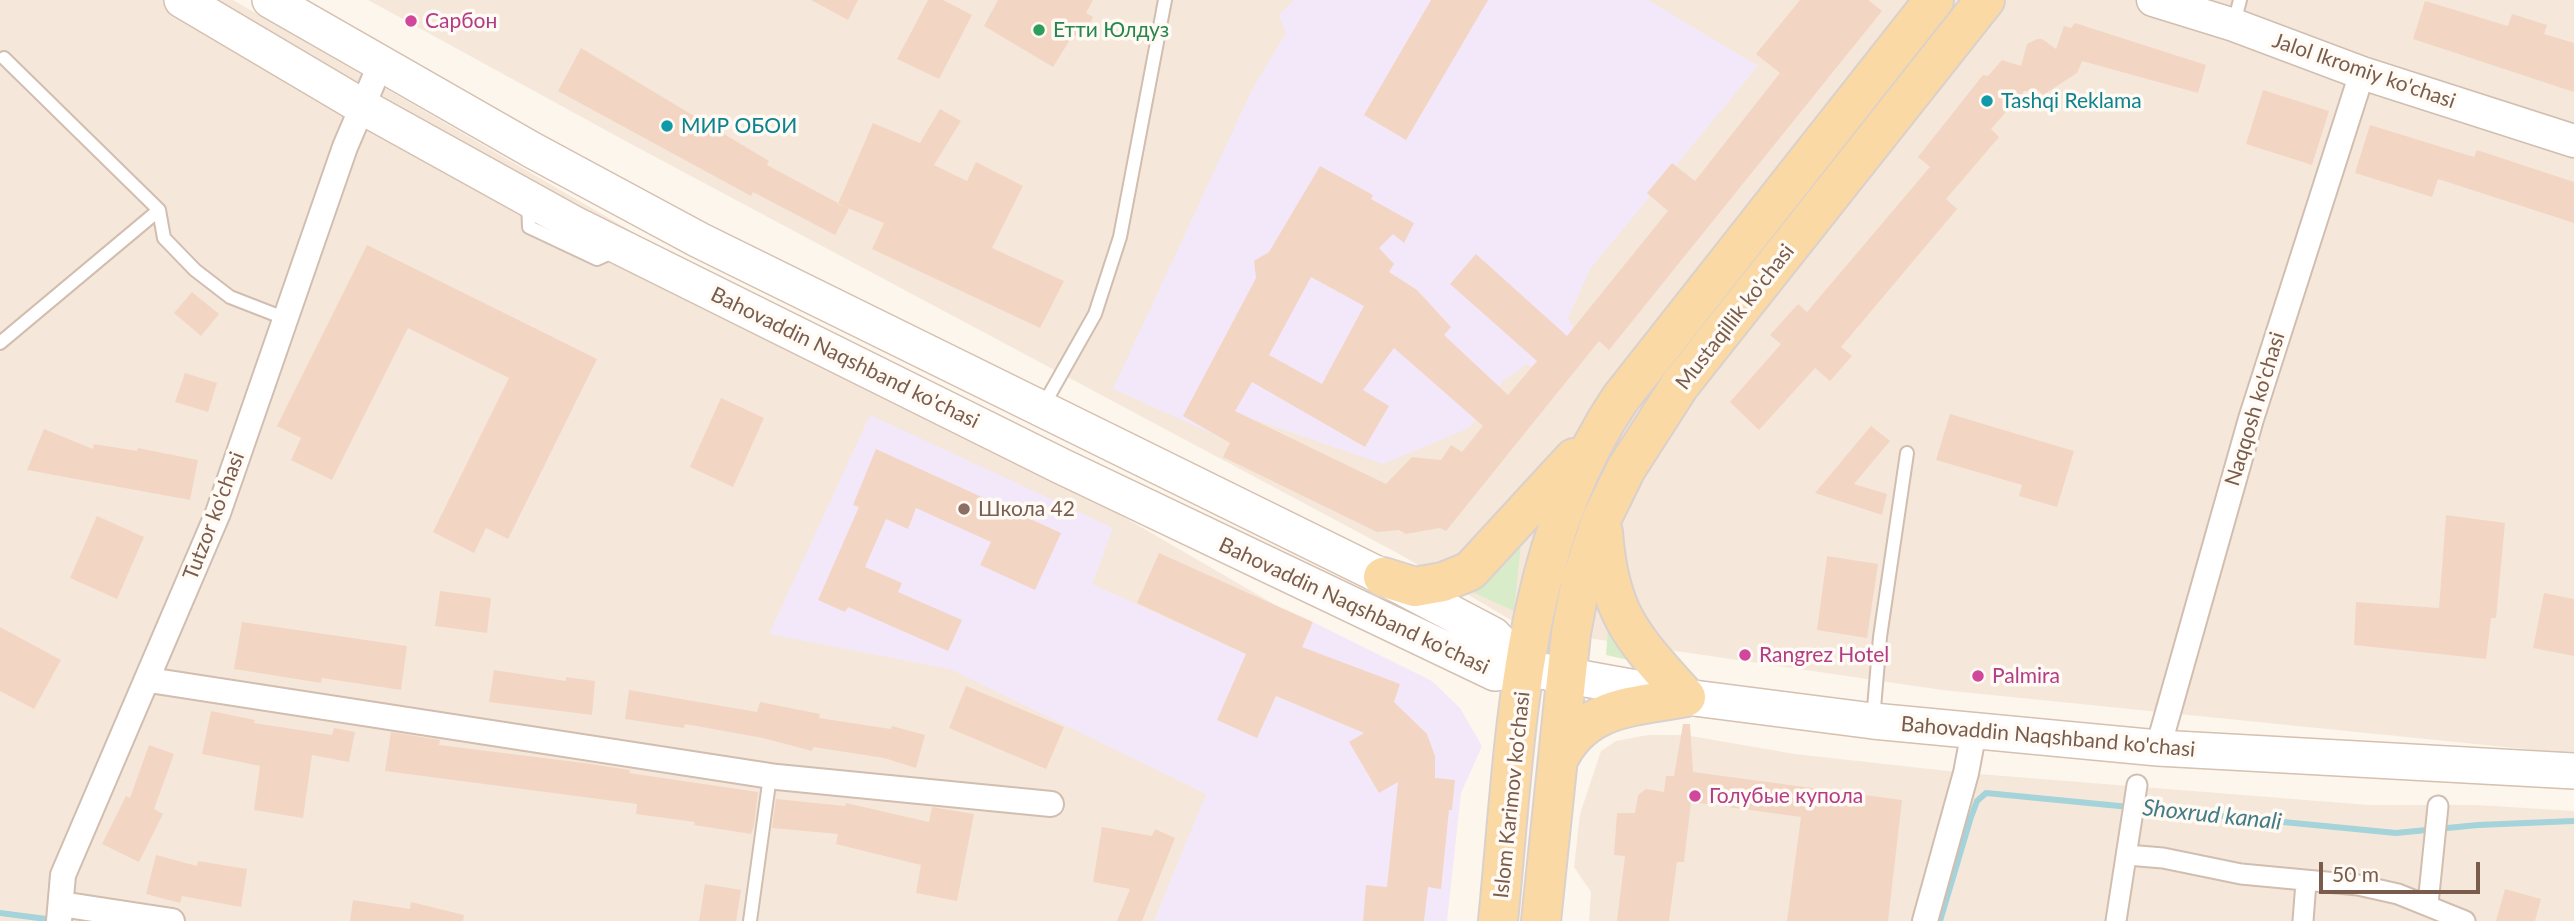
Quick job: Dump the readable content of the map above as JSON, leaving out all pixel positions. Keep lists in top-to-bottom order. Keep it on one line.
{"streets":{"main road":["Mustaqillik ko'chasi","Bahovaddin Naqshband ko'chasi","Islom Karimov ko'chasi"],"street":["Jalol Ikromiy ko'chasi","Naqqosh ko'chasi","Tutzor ko'chasi"]},"crossings":[["Jalol Ikromiy ko'chasi","Naqqosh ko'chasi"],["Mustaqillik ko'chasi","Bahovaddin Naqshband ko'chasi"],["Mustaqillik ko'chasi","Islom Karimov ko'chasi"],["Bahovaddin Naqshband ko'chasi","Naqqosh ko'chasi"],["Bahovaddin Naqshband ko'chasi","Tutzor ko'chasi"],["Bahovaddin Naqshband ko'chasi","Islom Karimov ko'chasi"]],"water":["Shoxrud kanali"],"places":["Сарбон","Етти Юлдуз","Tashqi Reklama","МИР ОБОИ","Школа 42","Rangrez Hotel","Palmira","Голубые купола"],"scale_bar":"50 m"}
